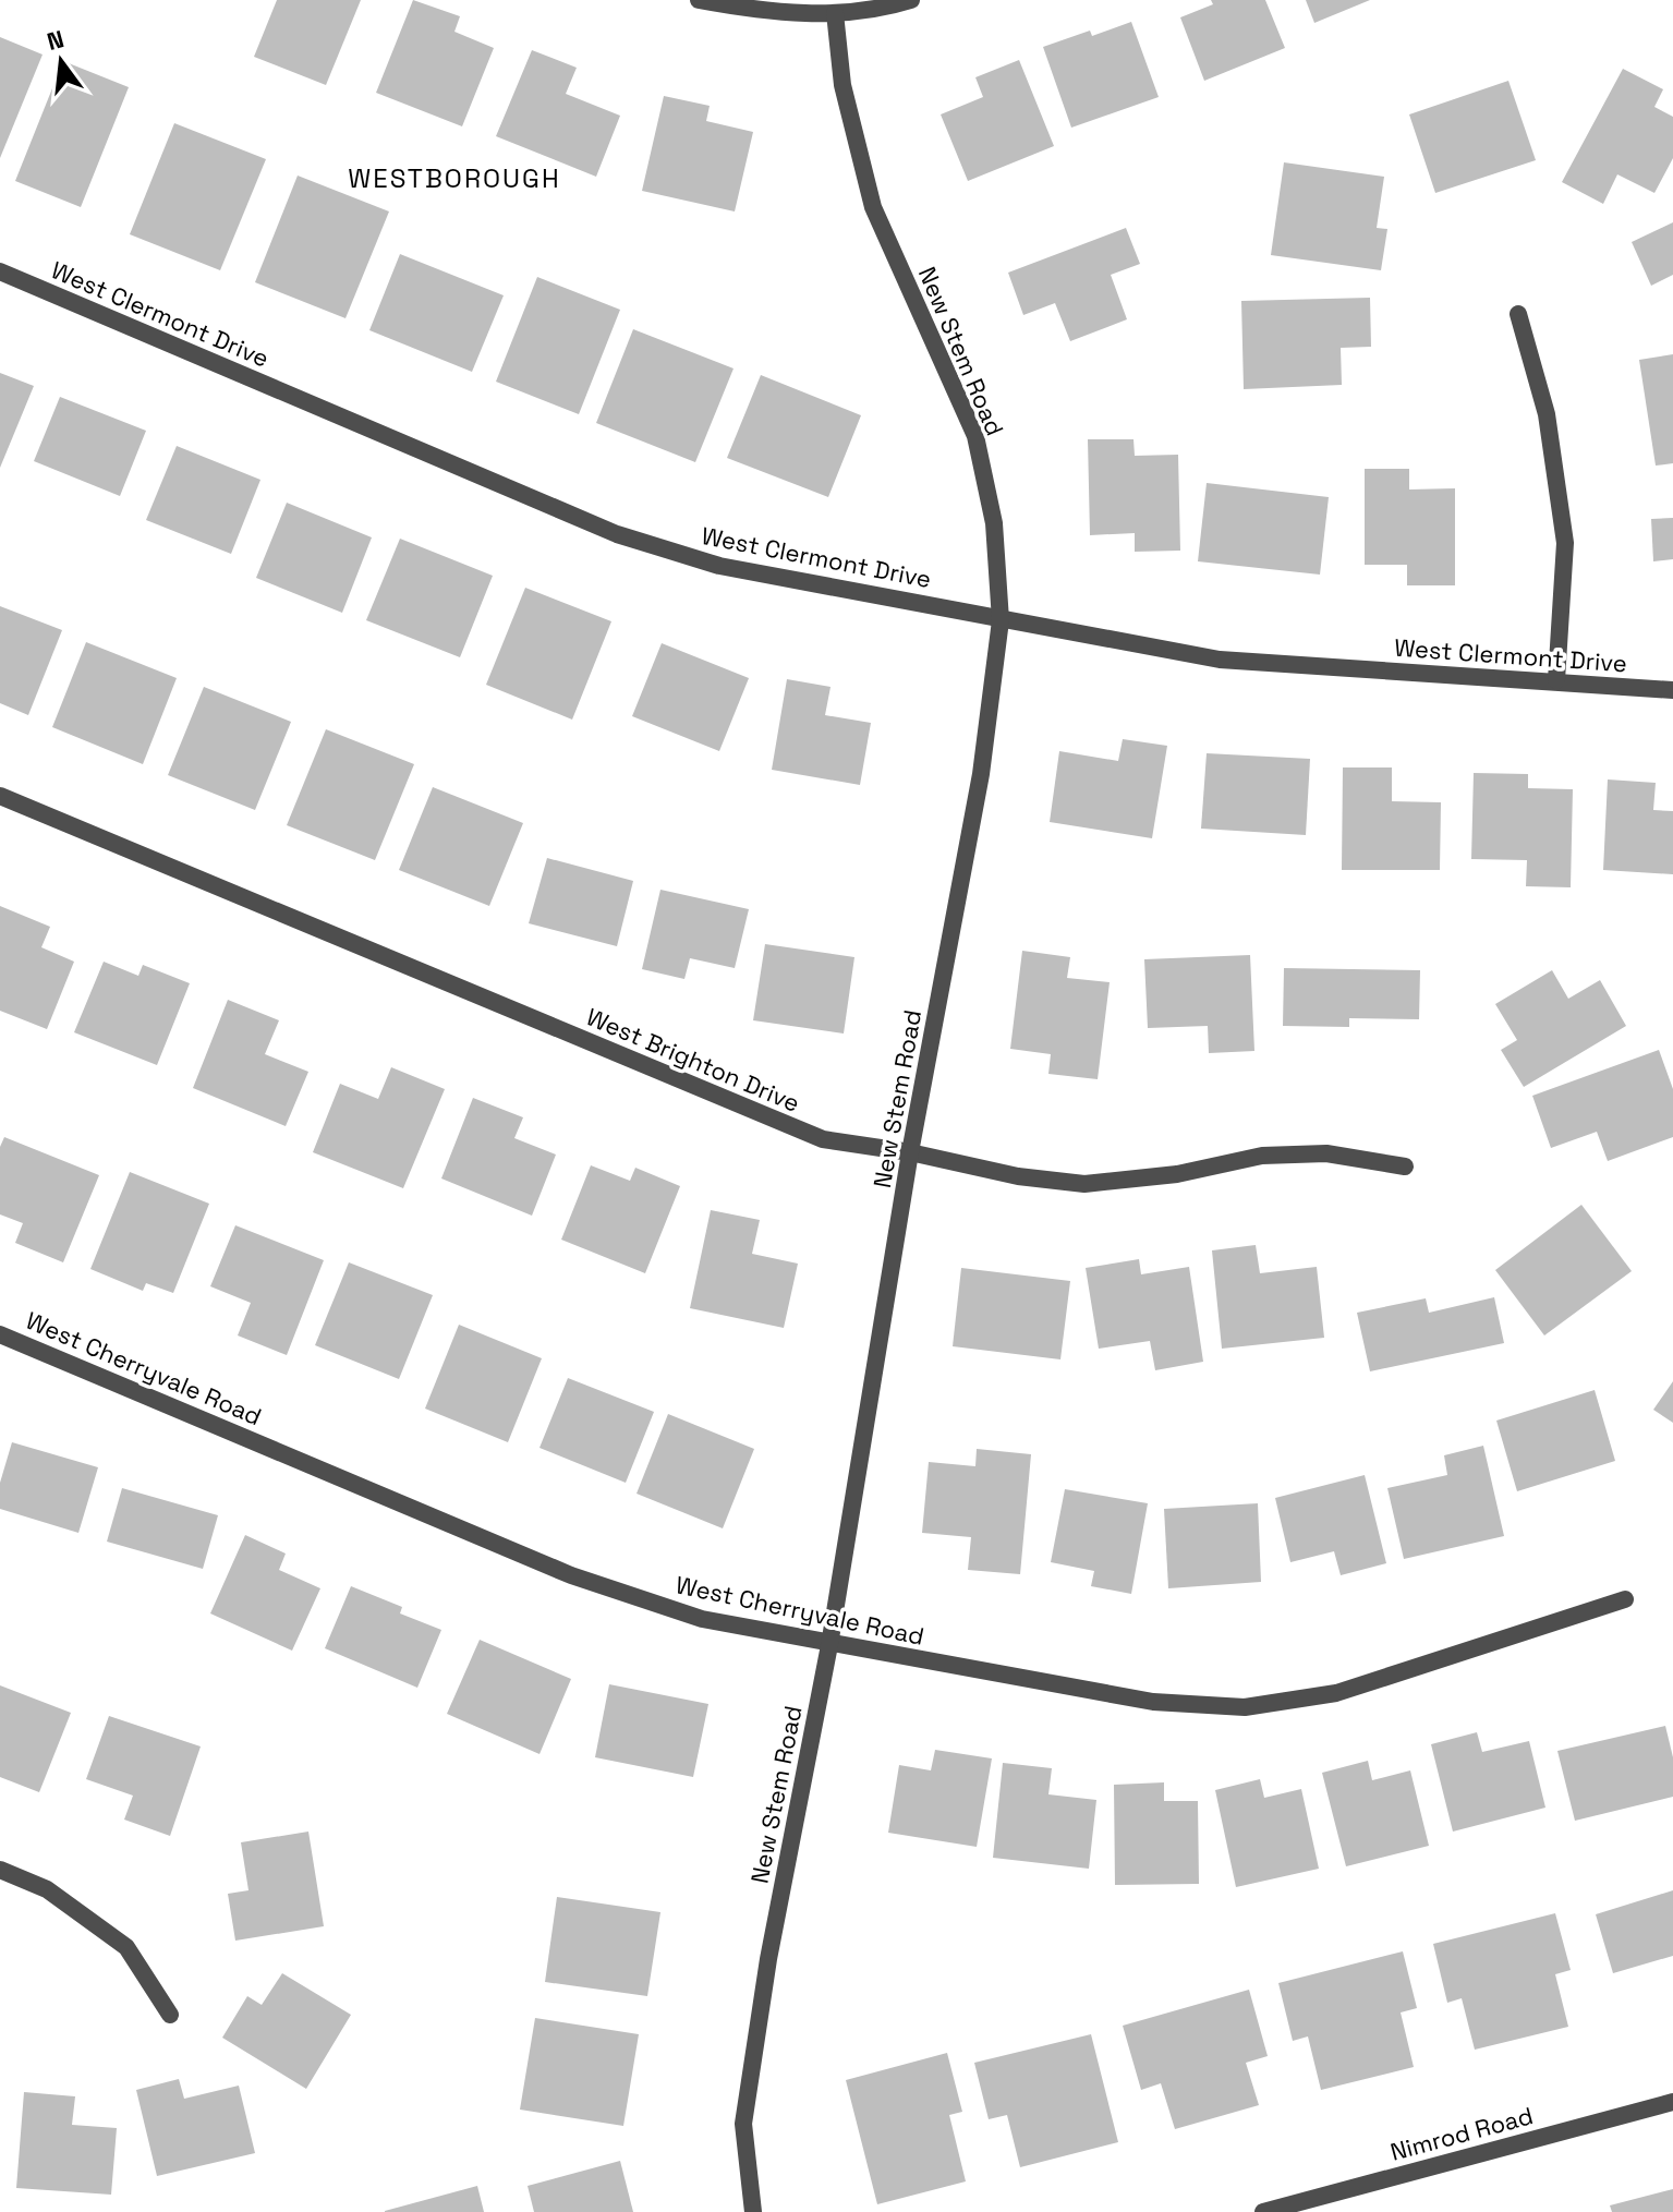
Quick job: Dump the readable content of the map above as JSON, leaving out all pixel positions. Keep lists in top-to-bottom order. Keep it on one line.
{"streets":{"street":["West Clermont Drive","New Stem Road","West Brighton Drive","West Cherryvale Road","Nimrod Road"]},"crossings":[["West Clermont Drive","New Stem Road"],["New Stem Road","West Brighton Drive"],["New Stem Road","West Cherryvale Road"]],"districts":["WESTBOROUGH"],"north":"top"}
